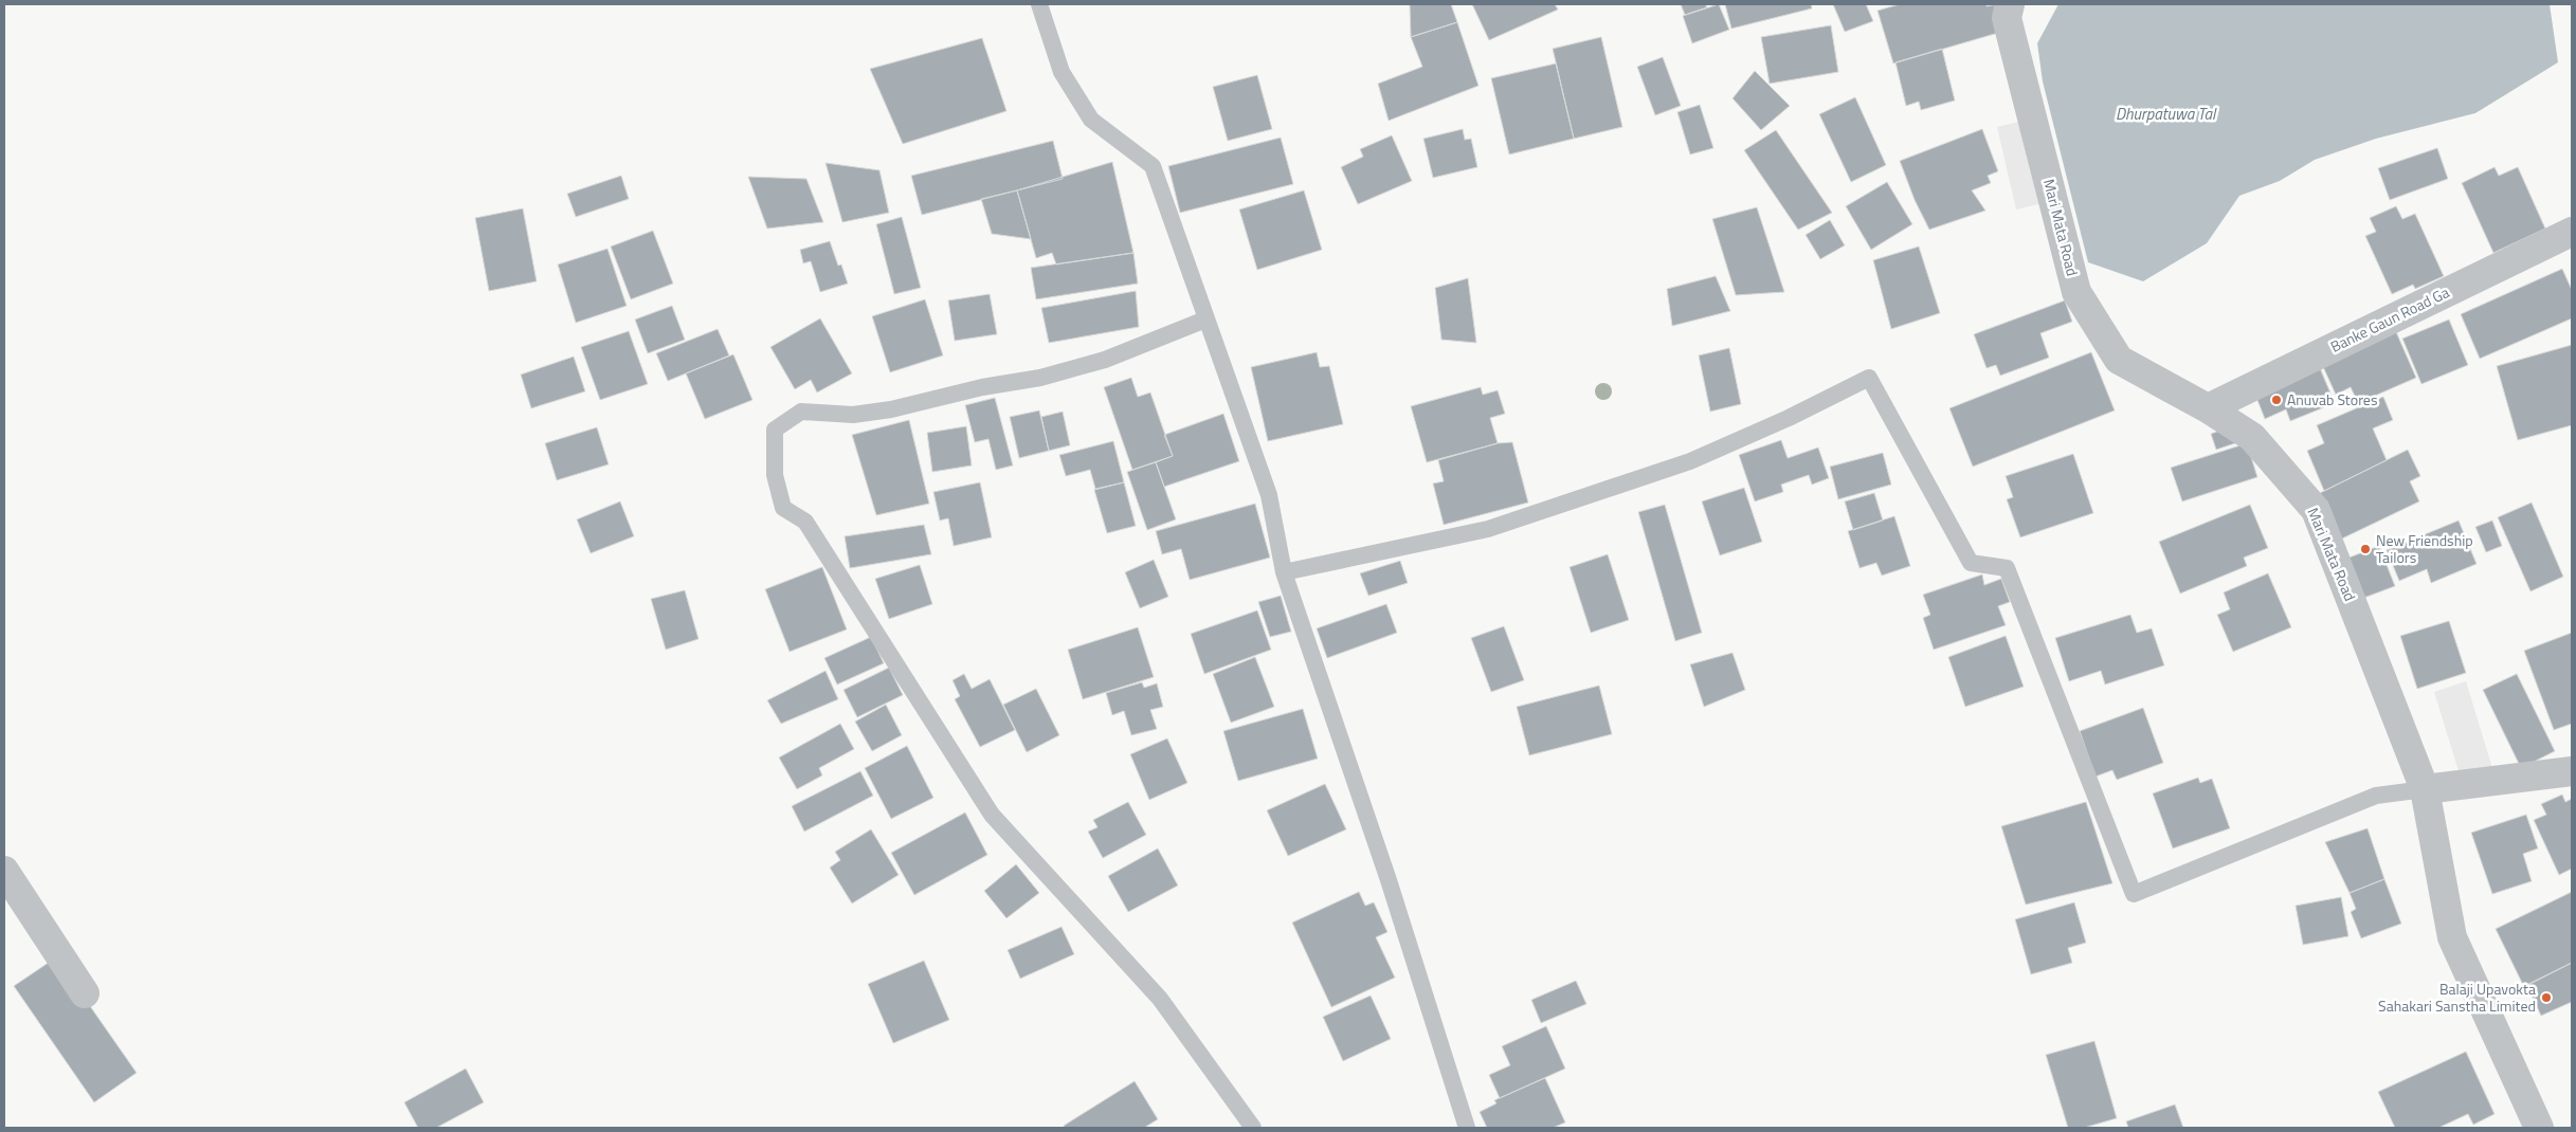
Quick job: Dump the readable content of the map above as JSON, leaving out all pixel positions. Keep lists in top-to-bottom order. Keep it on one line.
{"streets":{"street":["Mari Mata Road","Banke Gaun Road Ga"]},"crossings":[["Mari Mata Road","Banke Gaun Road Ga"]],"water":["Dhurpatuwa Tal"],"places":["Anuvab Stores","New Friendship Tailors","Balaji Upavokta Sahakari Sanstha Limited"]}
